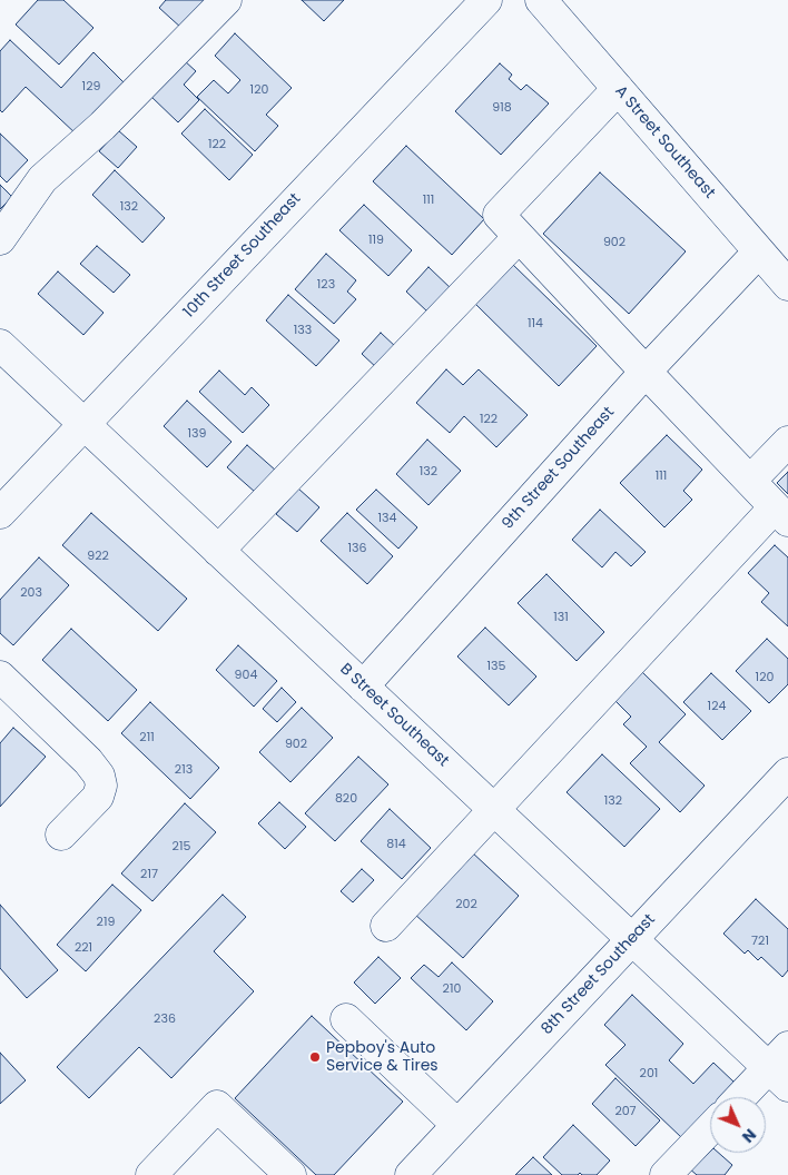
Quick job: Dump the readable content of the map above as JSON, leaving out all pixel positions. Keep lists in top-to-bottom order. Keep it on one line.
{"streets":{"street":["A Street Southeast","10th Street Southeast","9th Street Southeast","B Street Southeast","8th Street Southeast"]},"crossings":[["A Street Southeast","9th Street Southeast"],["10th Street Southeast","B Street Southeast"],["9th Street Southeast","B Street Southeast"],["B Street Southeast","8th Street Southeast"]],"places":["Pepboy's Auto Service & Tires"],"house_numbers":["129","120","918","122","111","132","119","902","123","114","133","122","139","132","111","134","136","922","203","131","135","904","120","124","211","902","213","820","132","814","215","217","202","219","721","221","210","236","201","207"],"north":"bottom right"}
